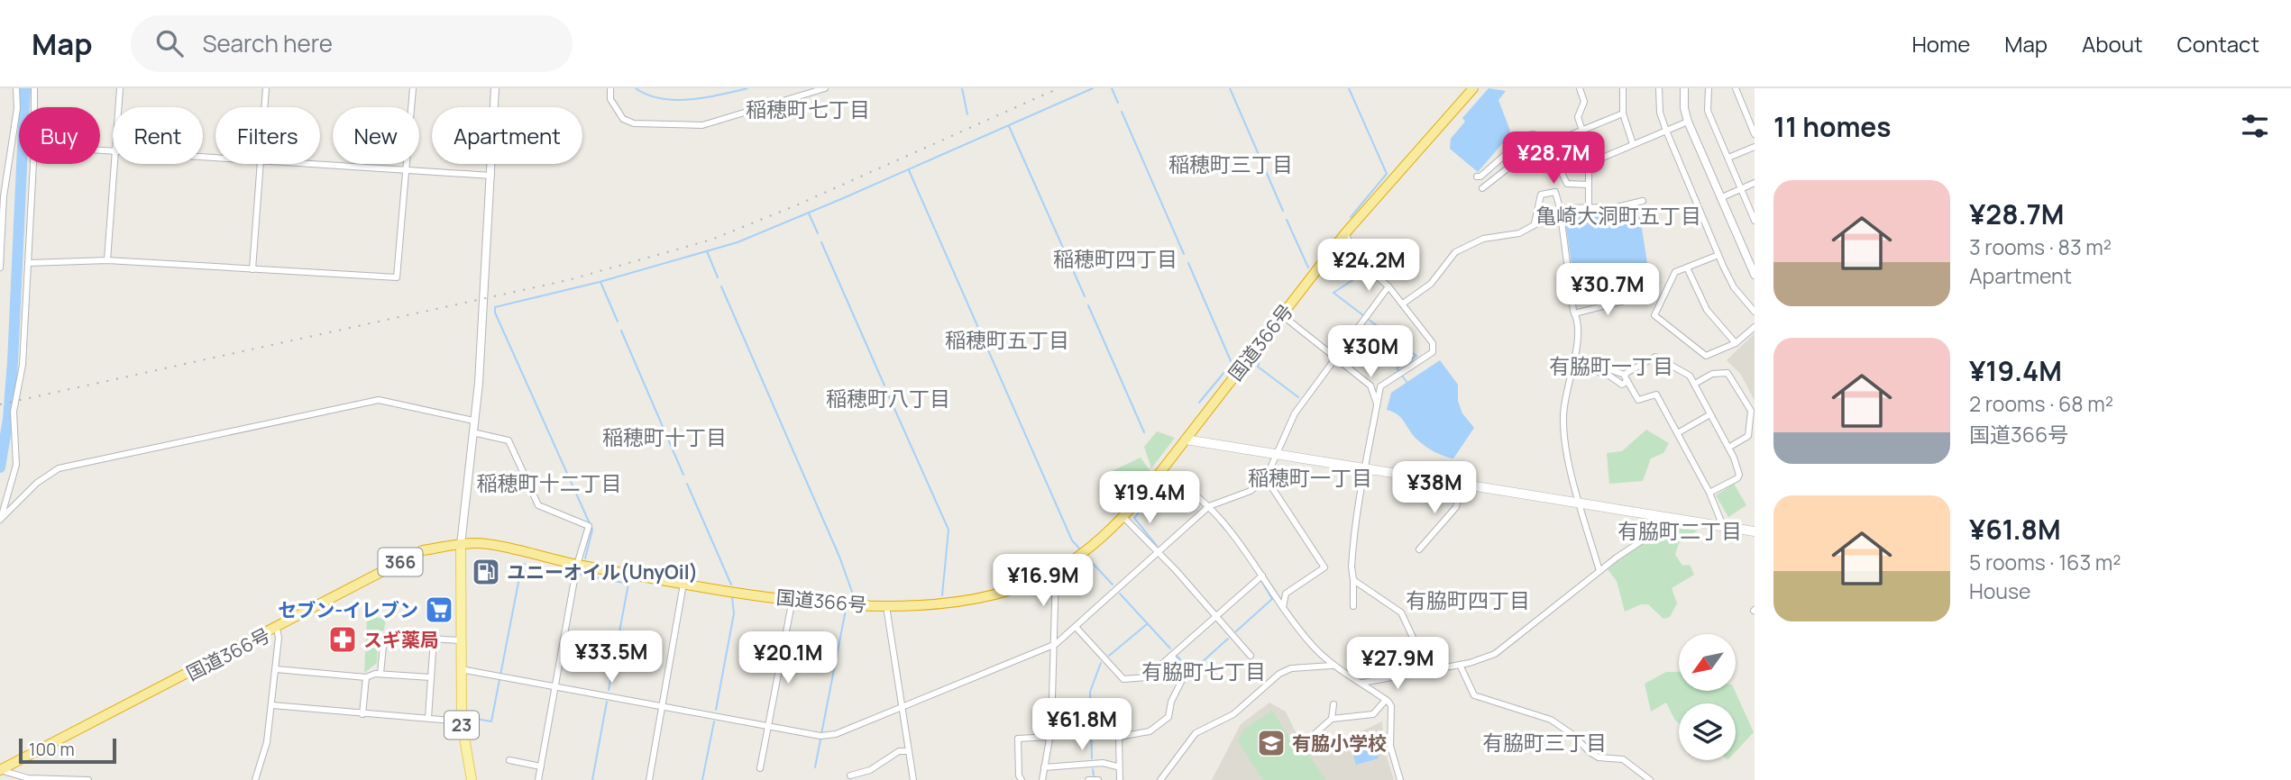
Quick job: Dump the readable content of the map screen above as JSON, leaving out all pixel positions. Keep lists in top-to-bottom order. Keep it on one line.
{"streets":{"highway":["国道366号","366"],"main road":["23"]},"crossings":[["国道366号","23"]],"districts":["稲穂町七丁目","稲穂町三丁目","亀崎大洞町五丁目","稲穂町四丁目","稲穂町五丁目","有脇町一丁目","稲穂町八丁目","稲穂町十丁目","稲穂町一丁目","稲穂町十二丁目","有脇町二丁目","有脇町四丁目","有脇町七丁目","有脇町三丁目"],"places":{"fuel station":["ユニーオイル(UnyOil)"],"supermarket":["セブン-イレブン"],"pharmacy":["スギ薬局"],"school or university":["有脇小学校"]},"scale_bar":"100 m","north":"bottom left","page":{"header":"Map","search":"Search here","nav":["Home","Map","About","Contact"],"heading":"11 homes","chip":["Buy","Rent","Filters","New","Apartment"],"price":["¥28.7M","¥24.2M","¥30.7M","¥30M","¥38M","¥19.4M","¥16.9M","¥33.5M","¥20.1M","¥27.9M","¥61.8M"],"list":[{"name":"¥28.7M","note":"3 rooms · 83 m² · Apartment"},{"name":"¥19.4M","note":"2 rooms · 68 m² · 国道366号"},{"name":"¥61.8M","note":"5 rooms · 163 m² · House"}],"scale":"100 m"}}
